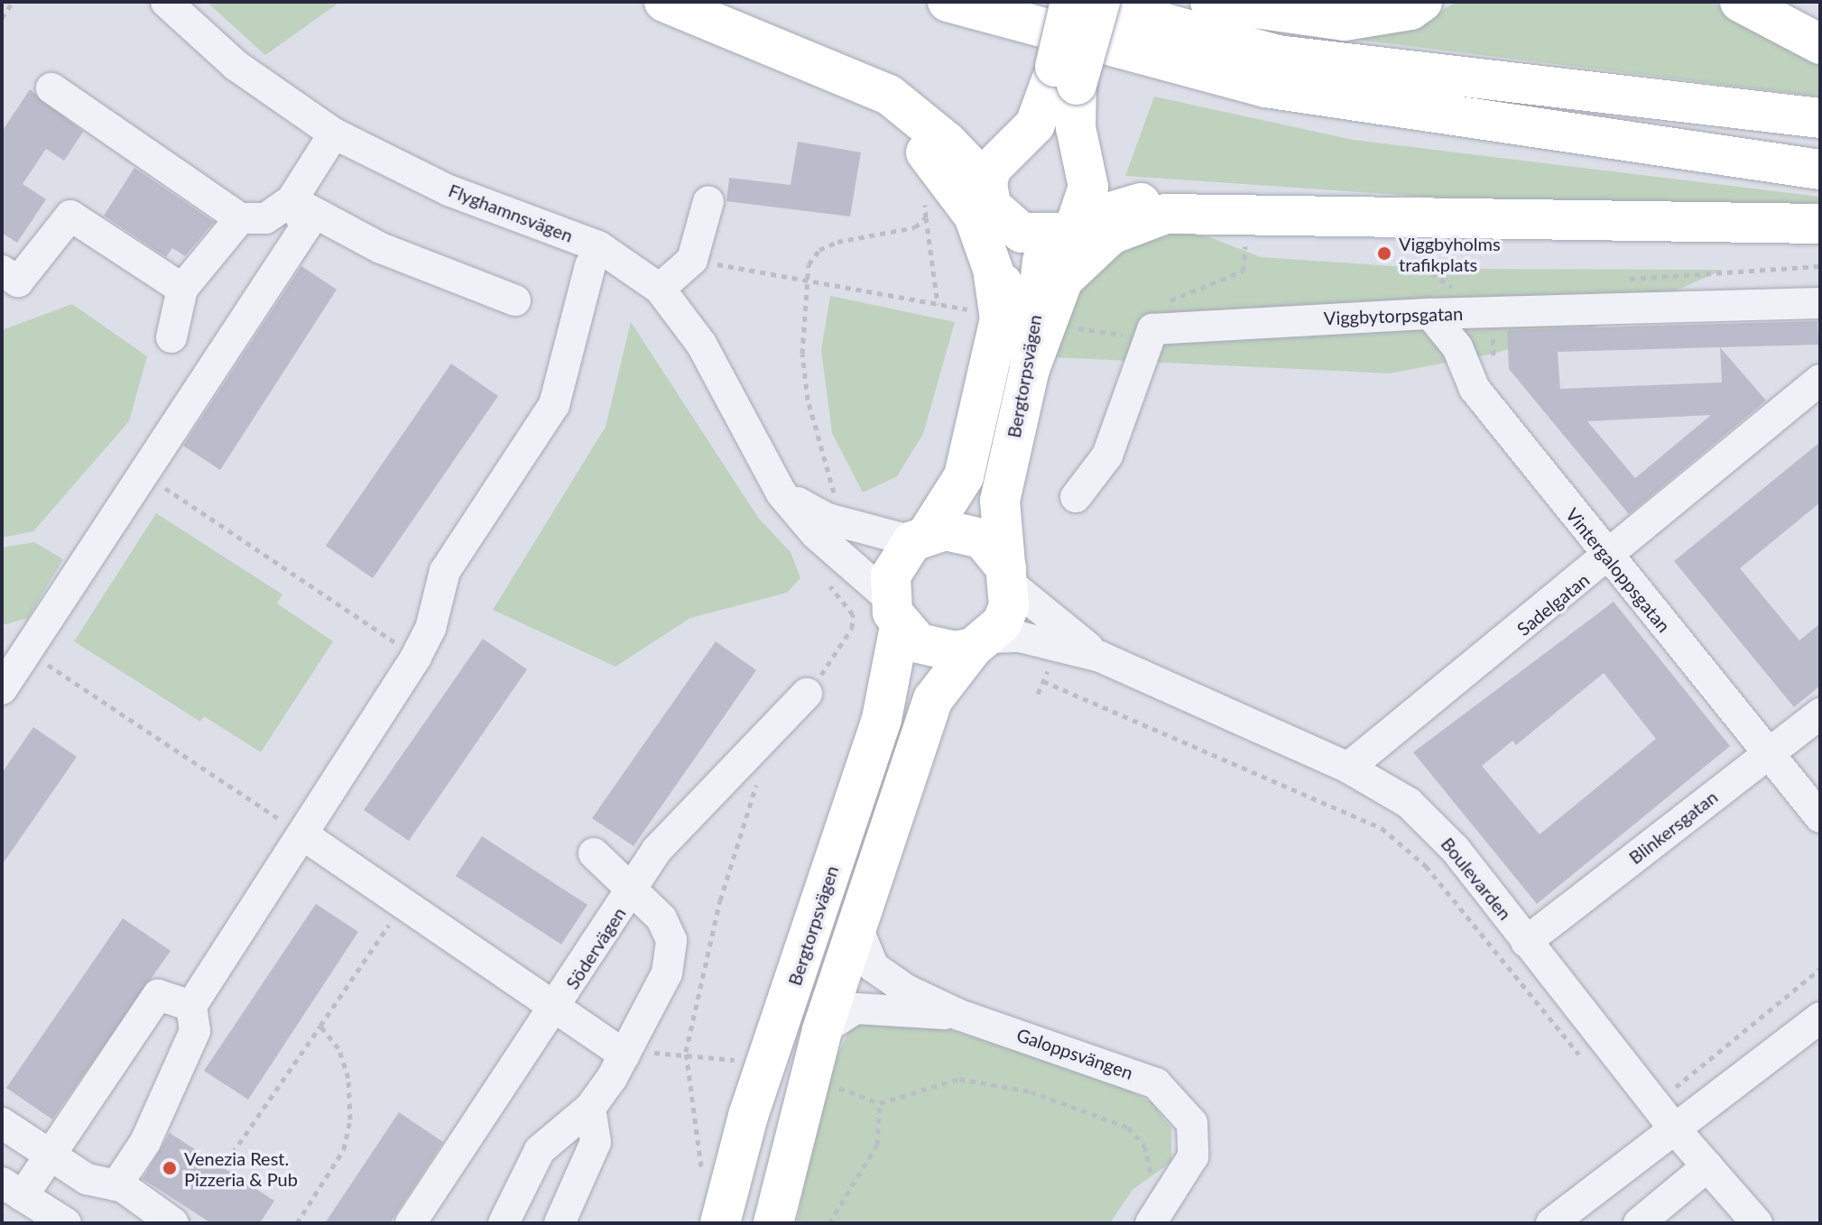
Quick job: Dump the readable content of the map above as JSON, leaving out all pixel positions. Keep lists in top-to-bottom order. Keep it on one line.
{"streets":{"main road":["Bergtorpsvägen"],"street":["Flyghamnsvägen","Viggbytorpsgatan","Vintergaloppsgatan","Sadelgatan","Blinkersgatan","Boulevarden","Södervägen","Galoppsvängen"]},"crossings":[["Flyghamnsvägen","Bergtorpsvägen"],["Flyghamnsvägen","Boulevarden"],["Viggbytorpsgatan","Vintergaloppsgatan"],["Bergtorpsvägen","Boulevarden"],["Bergtorpsvägen","Galoppsvängen"],["Vintergaloppsgatan","Sadelgatan"],["Vintergaloppsgatan","Blinkersgatan"],["Sadelgatan","Boulevarden"],["Blinkersgatan","Boulevarden"]],"places":["Viggbyholms trafikplats","Venezia Rest. Pizzeria & Pub"]}
